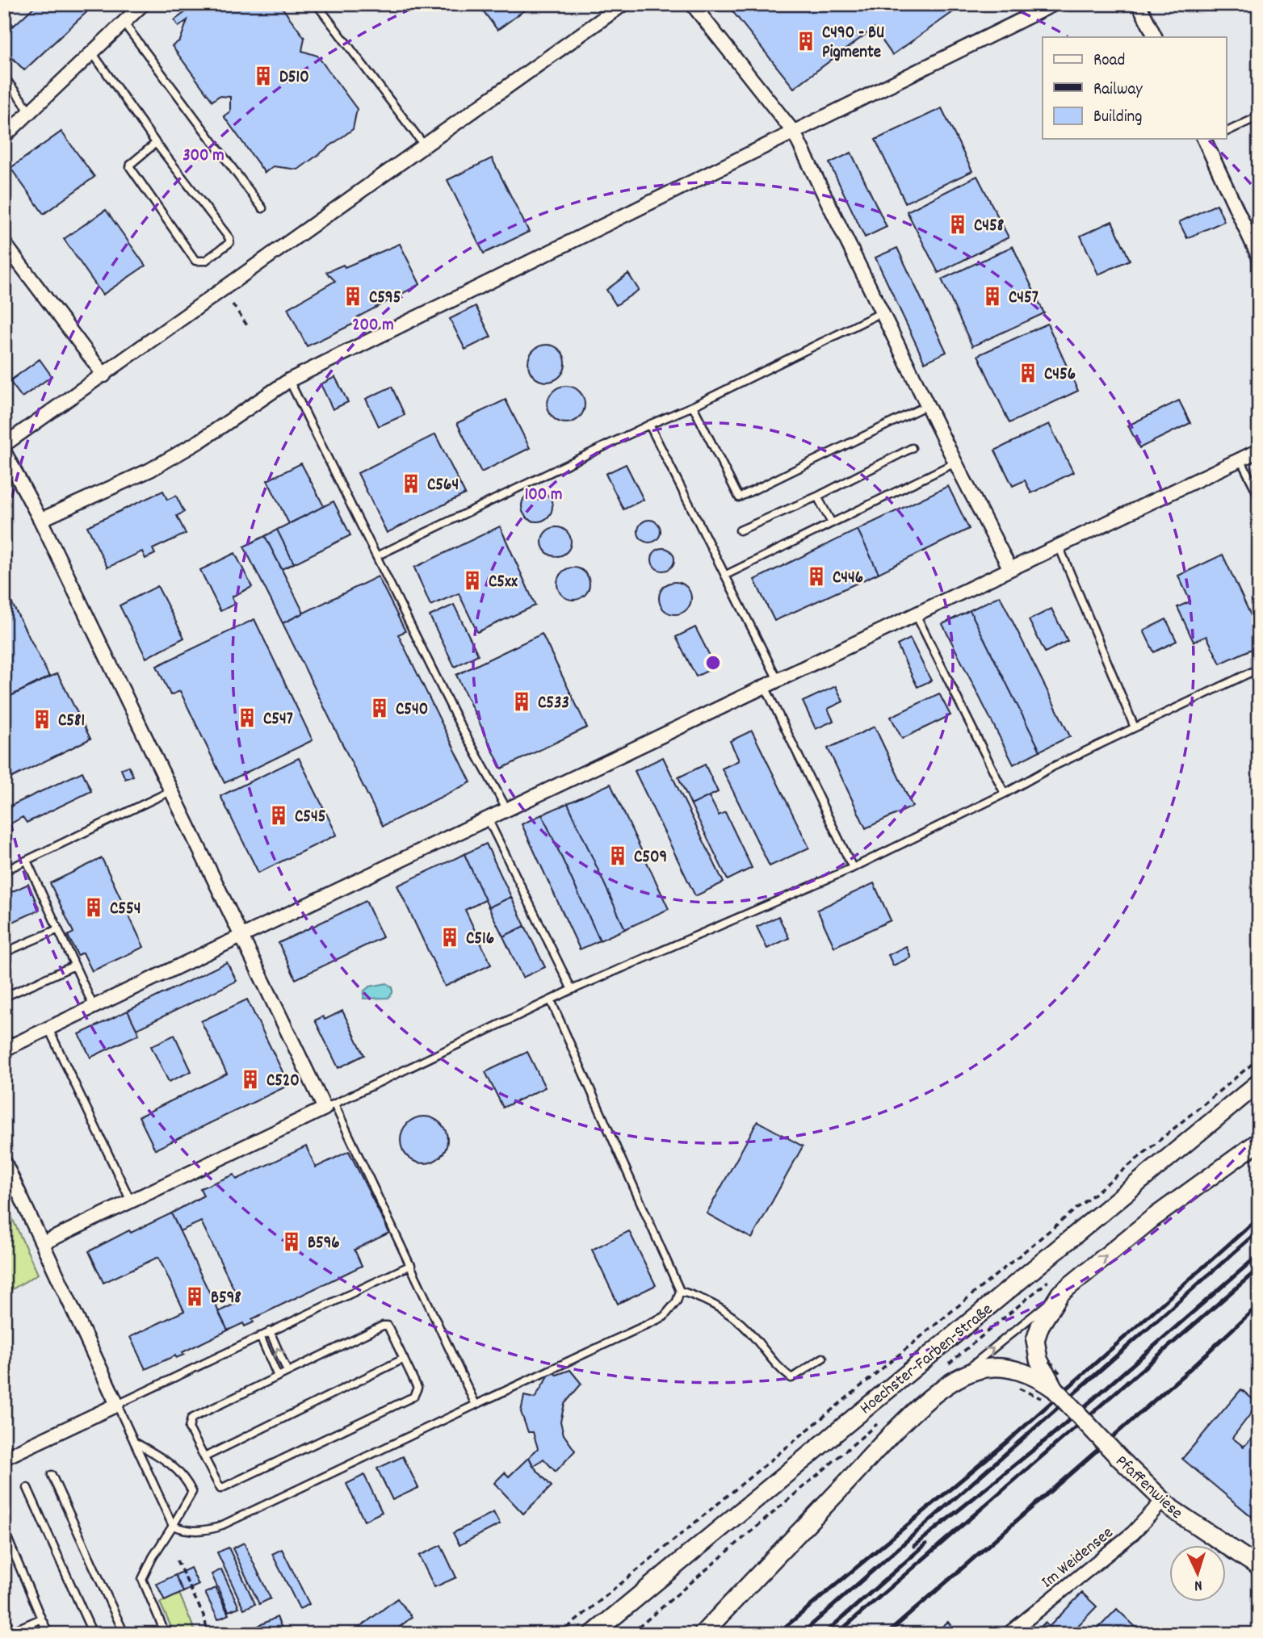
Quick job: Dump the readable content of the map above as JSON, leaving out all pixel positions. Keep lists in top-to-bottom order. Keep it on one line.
{"streets":{"main road":["Hoechster-Farben-Straße","Pfaffenwiese"],"street":["Im Weidensee"]},"crossings":[["Pfaffenwiese","Im Weidensee"]],"places":{"building":["C490 - BU Pigmente","D510","C458","C595","C457","C456","C564","C446","C5xx","C533","C540","C547","C581","C545","C509","C554","C516","C520","B596","B598"]},"legend":["Road","Railway","Building"],"north":"bottom","rings":["300 m","200 m","100 m"]}
